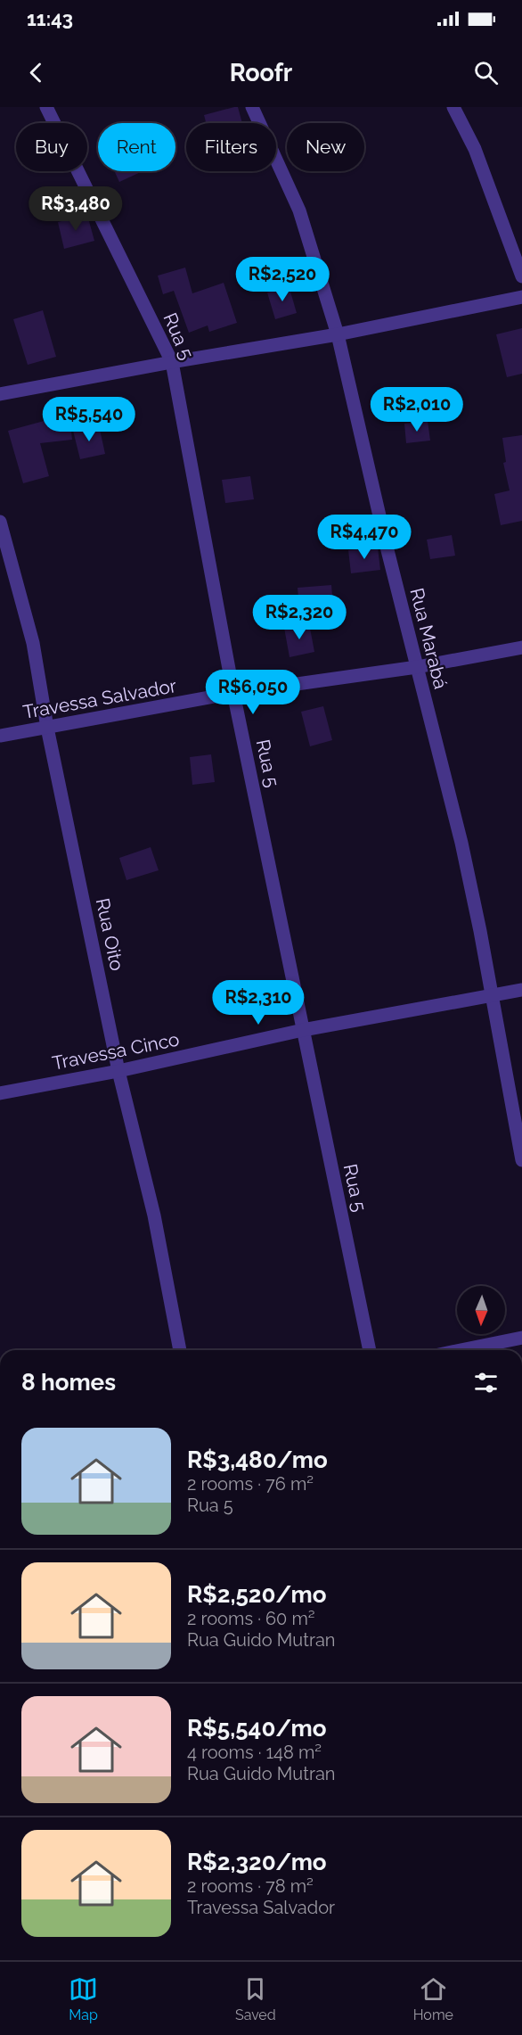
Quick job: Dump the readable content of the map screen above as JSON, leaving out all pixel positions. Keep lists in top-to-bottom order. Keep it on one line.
{"streets":{"street":["Rua 5","Rua Marabá","Travessa Salvador","Rua Oito","Travessa Cinco"]},"crossings":[["Rua 5","Travessa Salvador"],["Rua 5","Travessa Cinco"],["Rua Marabá","Travessa Salvador"],["Rua Marabá","Travessa Cinco"],["Travessa Salvador","Rua Oito"],["Rua Oito","Travessa Cinco"]],"north":"bottom","page":{"status":"11:43","header":"Roofr","chip":["Buy","Rent","Filters","New"],"price":["R$3,480","R$2,520","R$2,010","R$5,540","R$4,470","R$2,320","R$6,050","R$2,310"],"heading":"8 homes","list":[{"name":"R$3,480/mo","note":"2 rooms · 76 m² · Rua 5"},{"name":"R$2,520/mo","note":"2 rooms · 60 m² · Rua Guido Mutran"},{"name":"R$5,540/mo","note":"4 rooms · 148 m² · Rua Guido Mutran"},{"name":"R$2,320/mo","note":"2 rooms · 78 m² · Travessa Salvador"}],"tabs":["Map","Saved","Home"]}}
